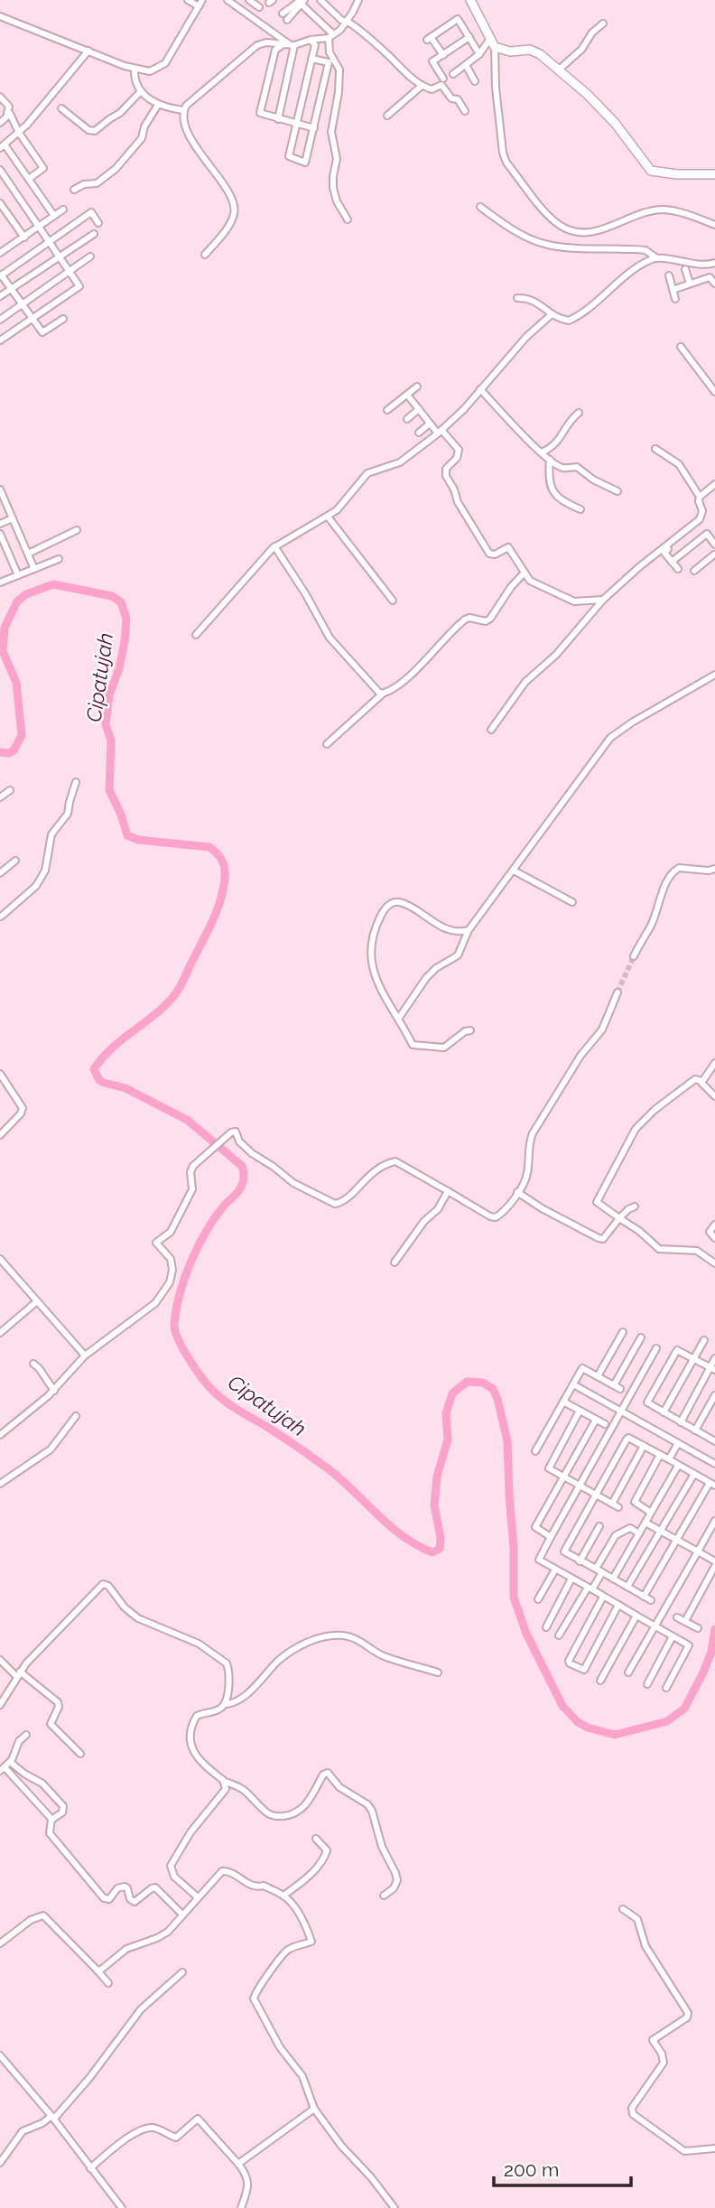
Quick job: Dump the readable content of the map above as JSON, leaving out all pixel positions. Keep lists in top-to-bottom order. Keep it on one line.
{"water":["Cipatujah"],"scale_bar":"200 m"}
